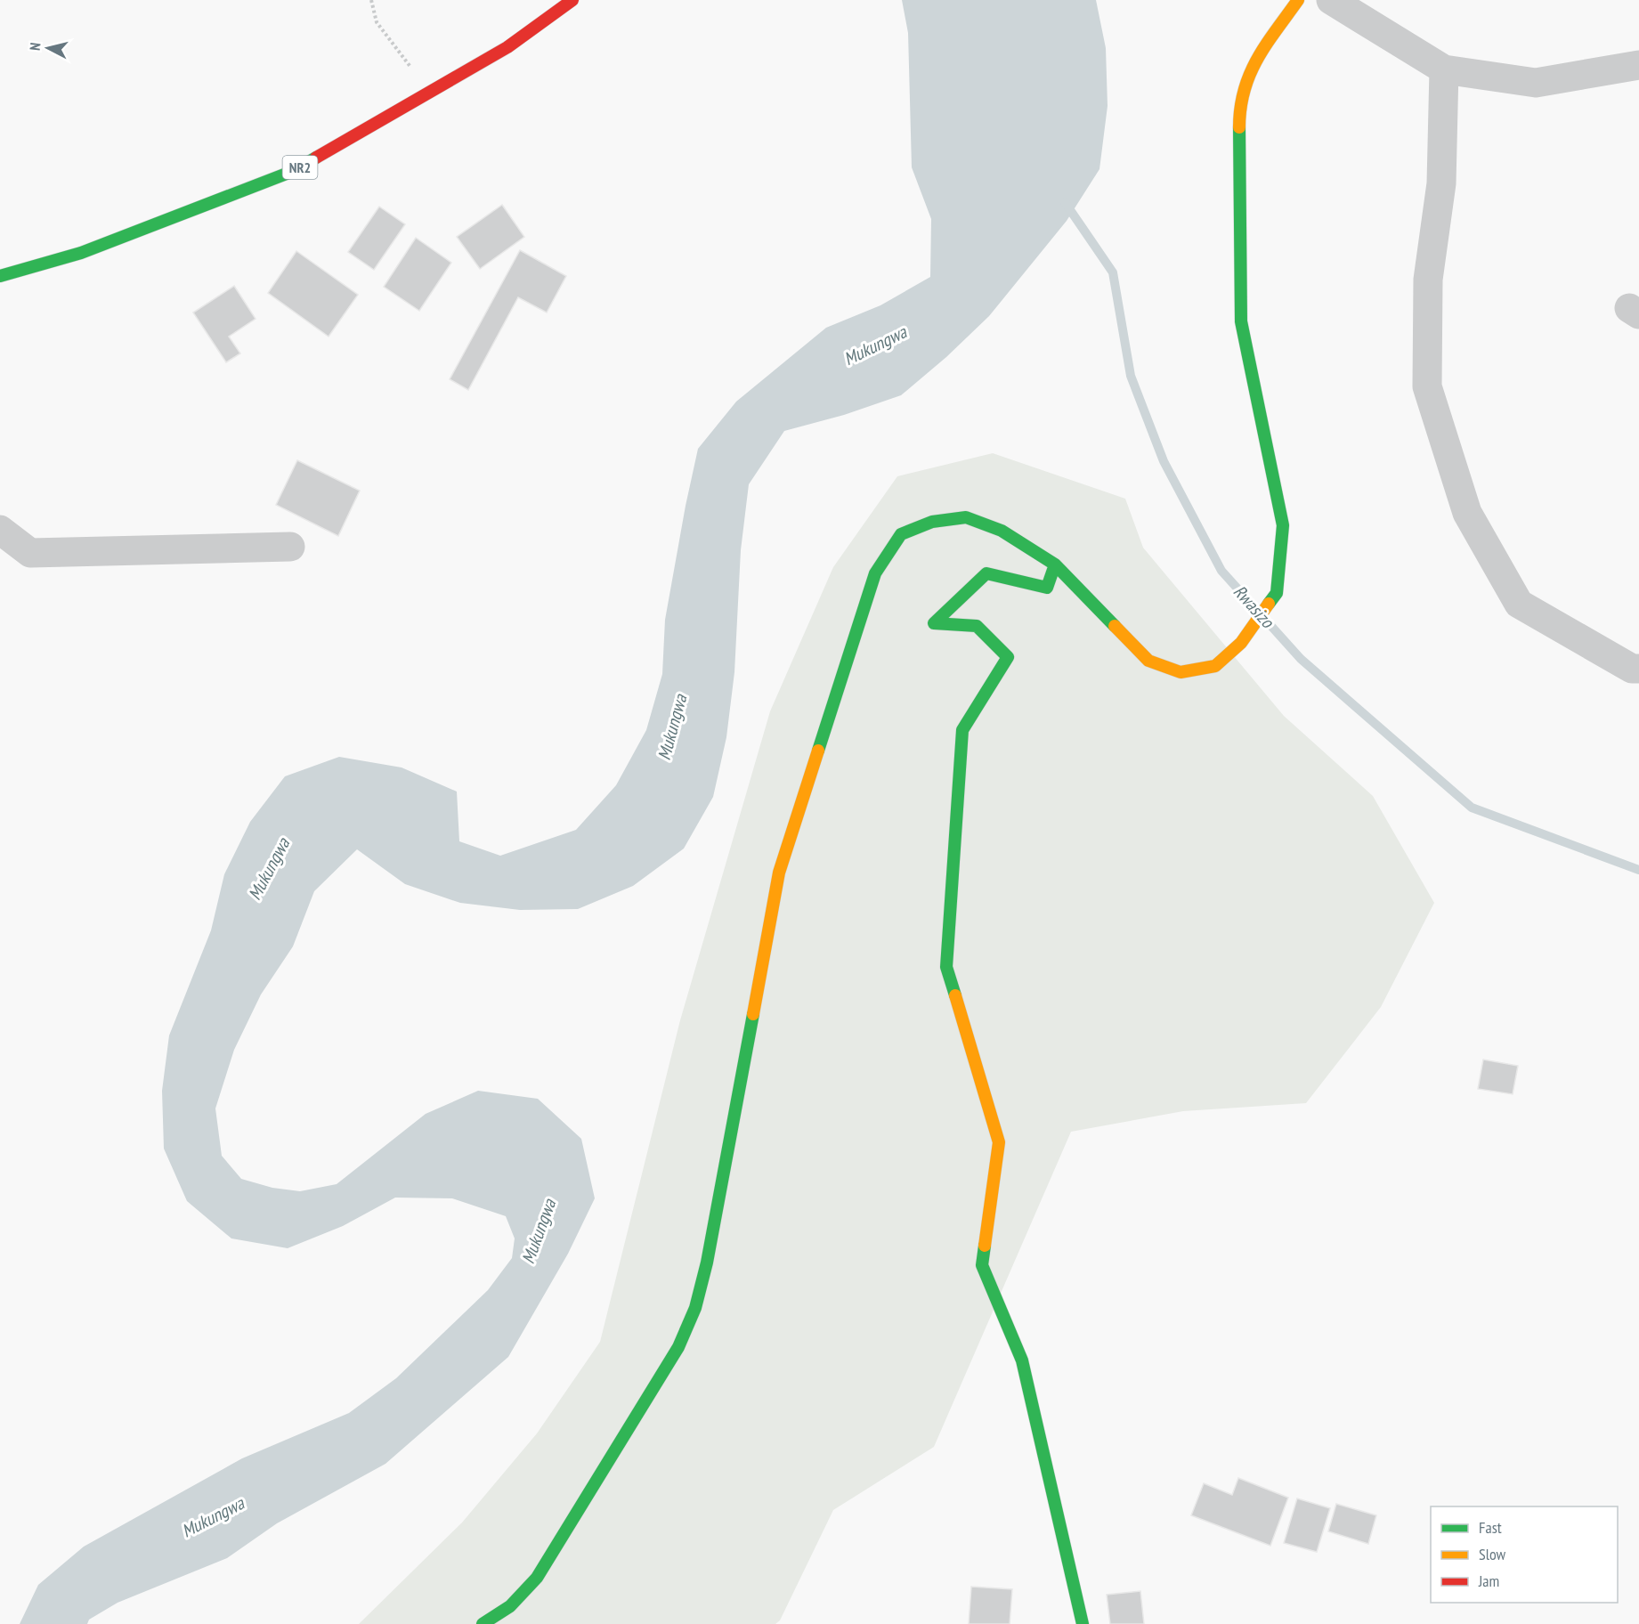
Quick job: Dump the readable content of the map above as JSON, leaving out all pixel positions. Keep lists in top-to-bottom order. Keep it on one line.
{"streets":{"main road":["NR2"]},"water":["Mukungwa","Rwasizo"],"legend":["Fast","Slow","Jam"],"north":"left"}
